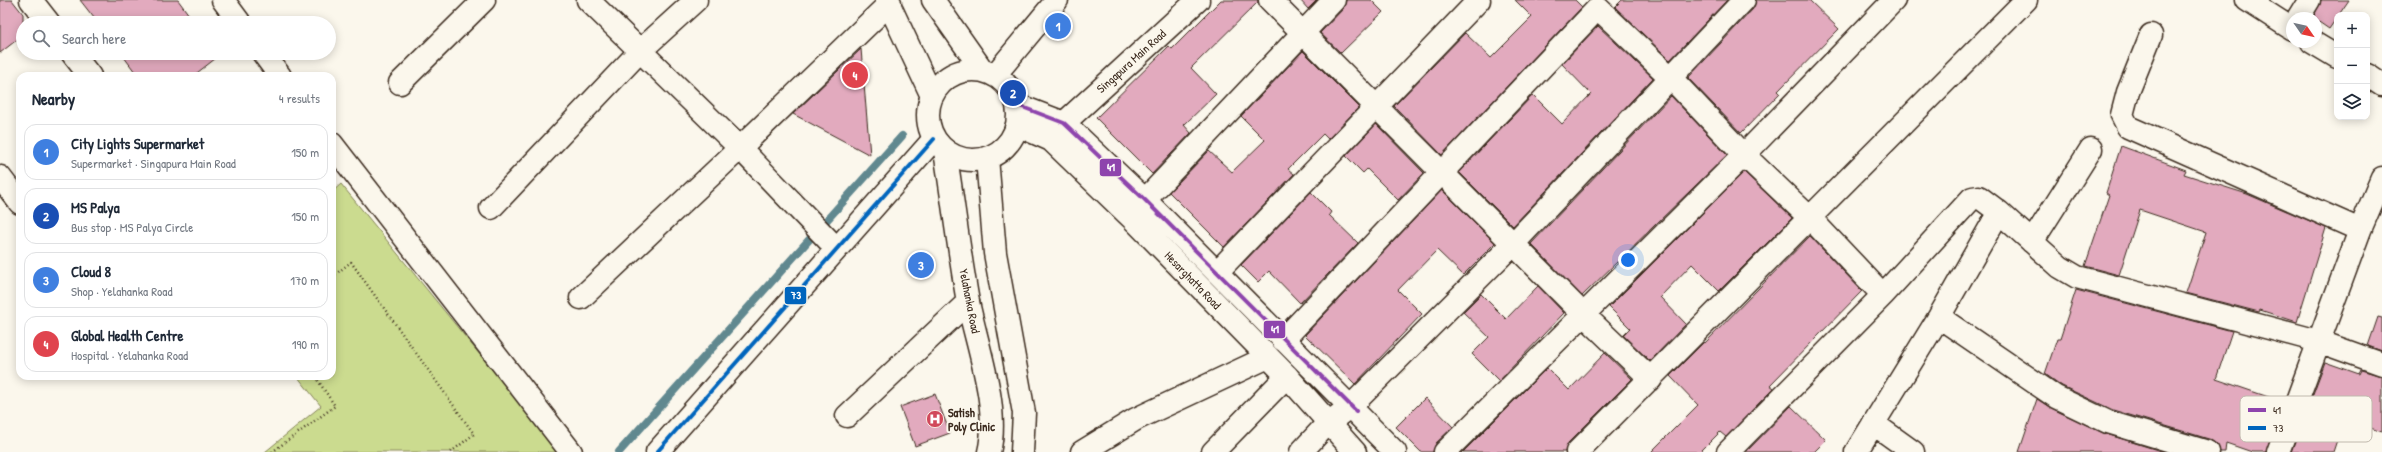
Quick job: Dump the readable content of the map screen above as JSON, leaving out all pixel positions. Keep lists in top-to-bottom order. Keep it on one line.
{"streets":{"street":["Singapura Main Road","Hesarghatta Road","Yelahanka Road"]},"crossings":[["Singapura Main Road","Hesarghatta Road"],["Hesarghatta Road","Yelahanka Road"]],"places":{"hospital":["Satish Poly Clinic"]},"lines":["transit line 41","transit line 73"],"legend":["41","73"],"north":"bottom right","page":{"pins":["1","4","2","3"],"map_buttons":["+","−"],"search":"Search here","heading":["Nearby","4 results"],"list":[{"mark":"1","name":"City Lights Supermarket","note":"Supermarket · Singapura Main Road","value":"150 m"},{"mark":"2","name":"MS Palya","note":"Bus stop · MS Palya Circle","value":"150 m"},{"mark":"3","name":"Cloud 8","note":"Shop · Yelahanka Road","value":"170 m"},{"mark":"4","name":"Global Health Centre","note":"Hospital · Yelahanka Road","value":"190 m"}]}}
